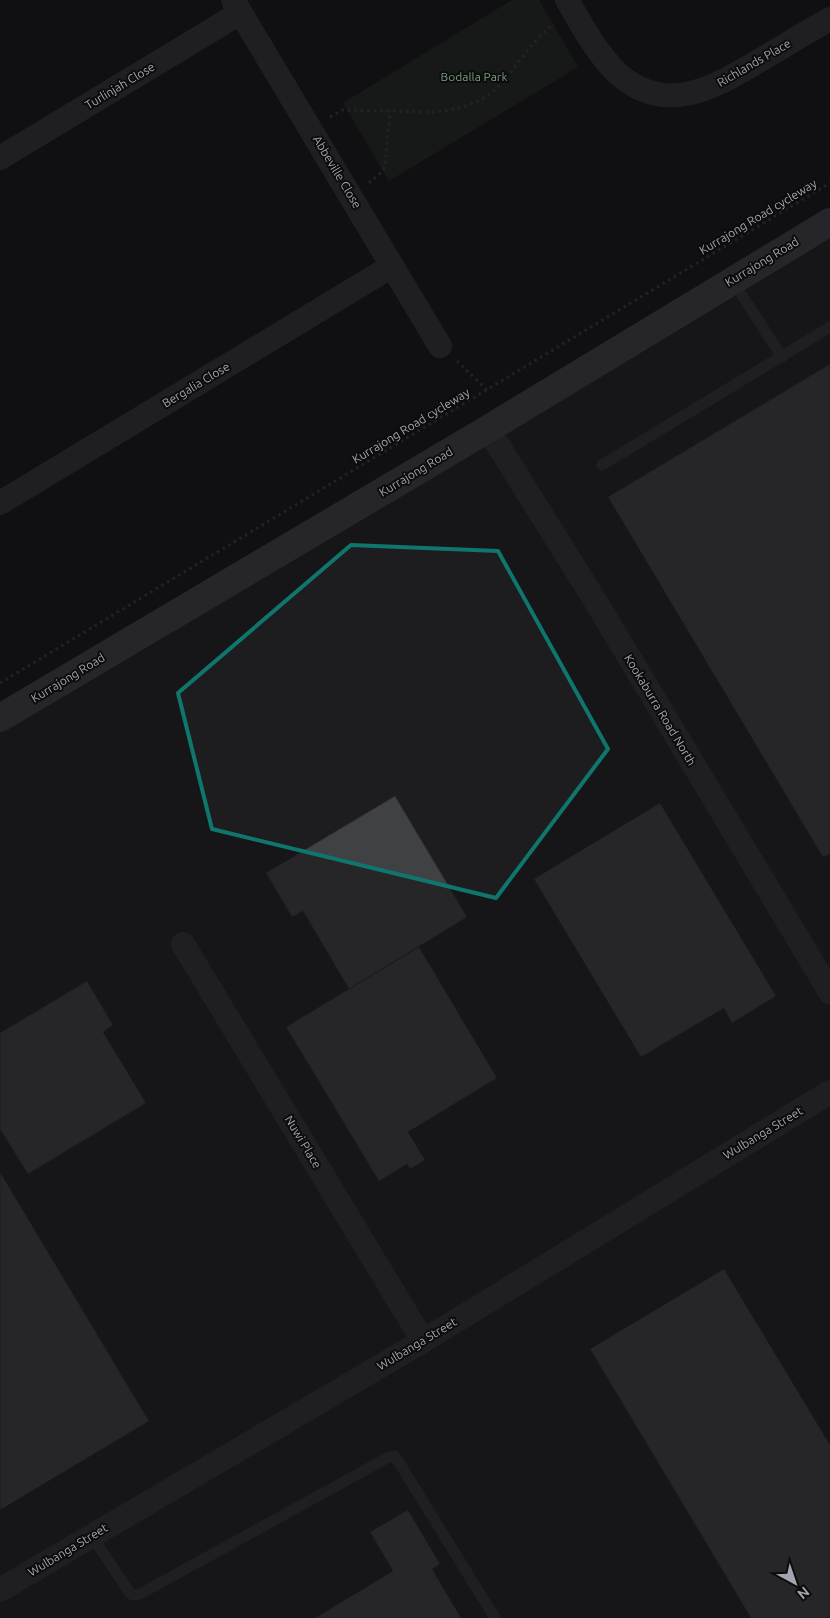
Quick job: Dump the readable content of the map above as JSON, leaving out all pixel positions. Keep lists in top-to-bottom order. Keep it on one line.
{"streets":{"main road":["Kurrajong Road"],"street":["Richlands Place","Turlinjah Close","Abbeville Close","Bergalia Close","Kookaburra Road North","Wulbanga Street","Nuwi Place"],"path":["Kurrajong Road cycleway"]},"crossings":[["Turlinjah Close","Abbeville Close"],["Abbeville Close","Bergalia Close"],["Kurrajong Road","Kookaburra Road North"],["Wulbanga Street","Nuwi Place"]],"parks":["Bodalla Park"],"north":"bottom right"}
